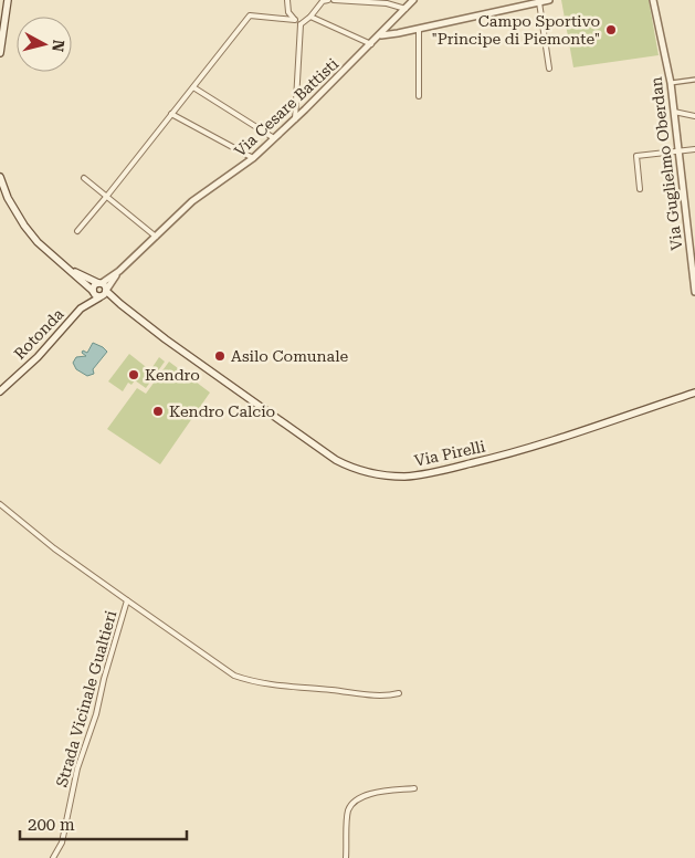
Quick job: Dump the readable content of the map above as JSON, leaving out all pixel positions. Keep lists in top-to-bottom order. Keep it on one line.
{"streets":{"main road":["Rotonda","Via Pirelli"],"street":["Via Cesare Battisti","Via Guglielmo Oberdan","Strada Vicinale Gualtieri"]},"crossings":[["Via Cesare Battisti","Rotonda"],["Via Cesare Battisti","Via Pirelli"],["Rotonda","Via Pirelli"]],"places":["Campo Sportivo \"Principe di Piemonte\"","Asilo Comunale","Kendro","Kendro Calcio"],"scale_bar":"200 m","north":"right"}
